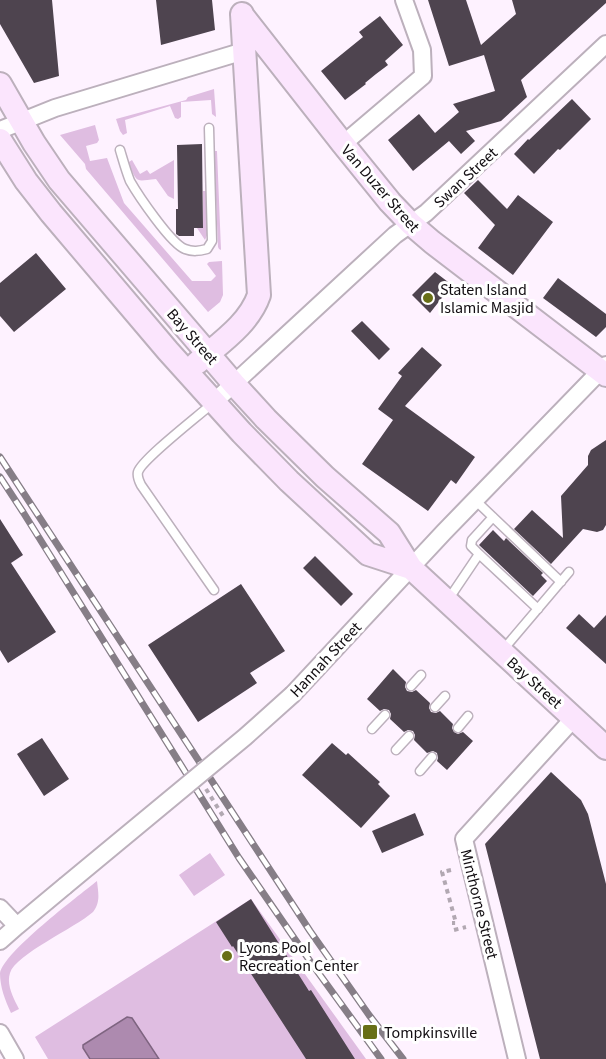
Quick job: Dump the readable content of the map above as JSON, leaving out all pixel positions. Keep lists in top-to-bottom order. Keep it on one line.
{"streets":{"main road":["Van Duzer Street","Bay Street"],"street":["Swan Street","Hannah Street","Minthorne Street"]},"crossings":[["Swan Street","Van Duzer Street"],["Swan Street","Bay Street"],["Van Duzer Street","Bay Street"],["Van Duzer Street","Hannah Street"],["Bay Street","Hannah Street"],["Bay Street","Minthorne Street"]],"places":{"other":["Staten Island Islamic Masjid","Lyons Pool Recreation Center"],"transit":["Tompkinsville"]}}
